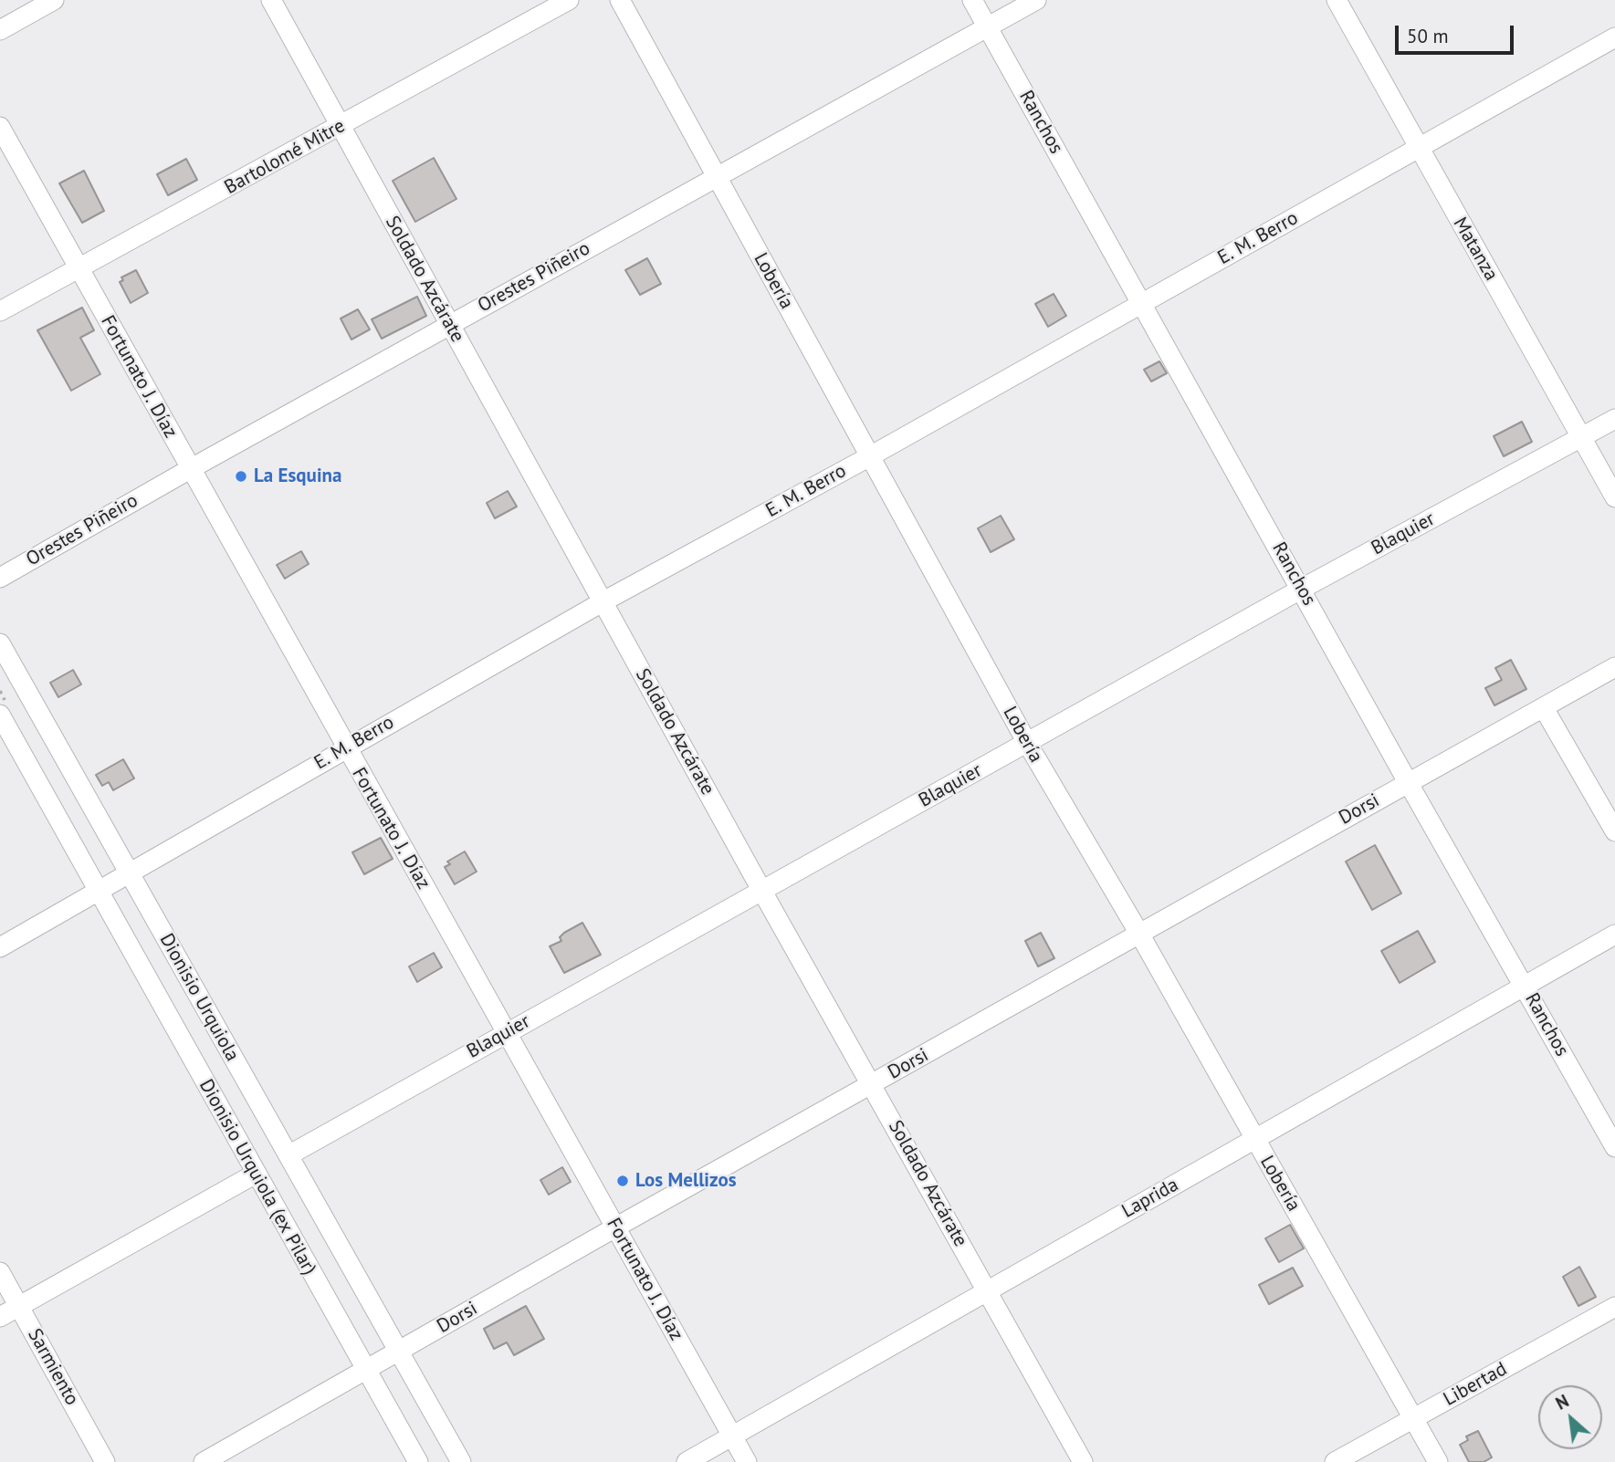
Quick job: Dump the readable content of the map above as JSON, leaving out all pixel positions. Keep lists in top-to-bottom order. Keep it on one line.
{"streets":{"street":["Ranchos","Bartolomé Mitre","E. M. Berro","Matanza","Orestes Piñeiro","Soldado Azcárate","Lobería","Fortunato J. Díaz","Blaquier","Dorsi","Dionisio Urquiola","Dionisio Urquiola (ex Pilar)","Laprida","Sarmiento","Libertad"]},"crossings":[["Ranchos","E. M. Berro"],["Ranchos","Orestes Piñeiro"],["Ranchos","Blaquier"],["Ranchos","Dorsi"],["Ranchos","Laprida"],["Bartolomé Mitre","Soldado Azcárate"],["Bartolomé Mitre","Fortunato J. Díaz"],["E. M. Berro","Matanza"],["E. M. Berro","Soldado Azcárate"],["E. M. Berro","Lobería"],["E. M. Berro","Fortunato J. Díaz"],["E. M. Berro","Dionisio Urquiola"],["E. M. Berro","Dionisio Urquiola (ex Pilar)"],["Matanza","Blaquier"],["Orestes Piñeiro","Soldado Azcárate"],["Orestes Piñeiro","Lobería"],["Orestes Piñeiro","Fortunato J. Díaz"],["Soldado Azcárate","Blaquier"],["Soldado Azcárate","Dorsi"],["Soldado Azcárate","Laprida"],["Lobería","Blaquier"],["Lobería","Dorsi"],["Lobería","Laprida"],["Lobería","Libertad"],["Fortunato J. Díaz","Blaquier"],["Fortunato J. Díaz","Dorsi"],["Fortunato J. Díaz","Laprida"],["Blaquier","Dionisio Urquiola"],["Dorsi","Dionisio Urquiola"],["Dorsi","Dionisio Urquiola (ex Pilar)"]],"places":["La Esquina","Los Mellizos"],"scale_bar":"50 m","north":"top left"}
